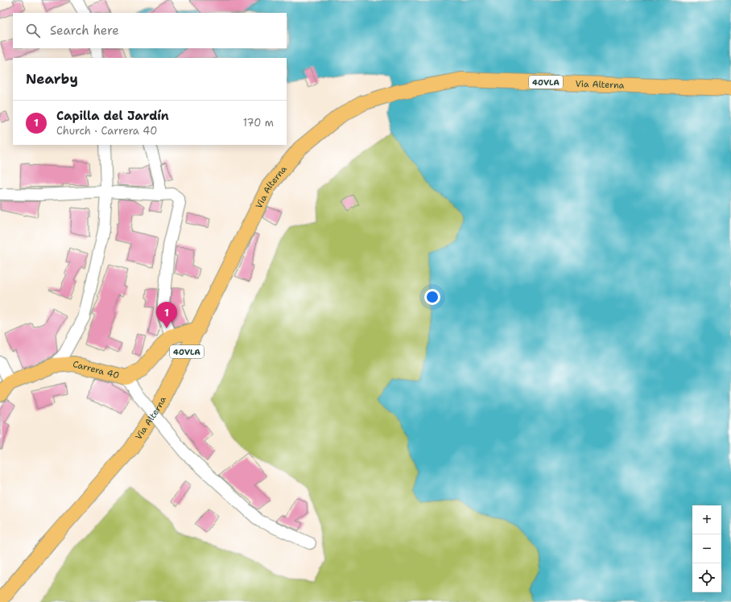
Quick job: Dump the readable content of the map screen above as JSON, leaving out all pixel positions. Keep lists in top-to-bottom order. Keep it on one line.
{"streets":{"main road":["40VLA","Via Alterna","Carrera 40"]},"page":{"search":"Search here","heading":"Nearby","list":[{"mark":"1","name":"Capilla del Jardín","note":"Church · Carrera 40","value":"170 m"}],"pins":"1","map_buttons":["+","−"]}}
